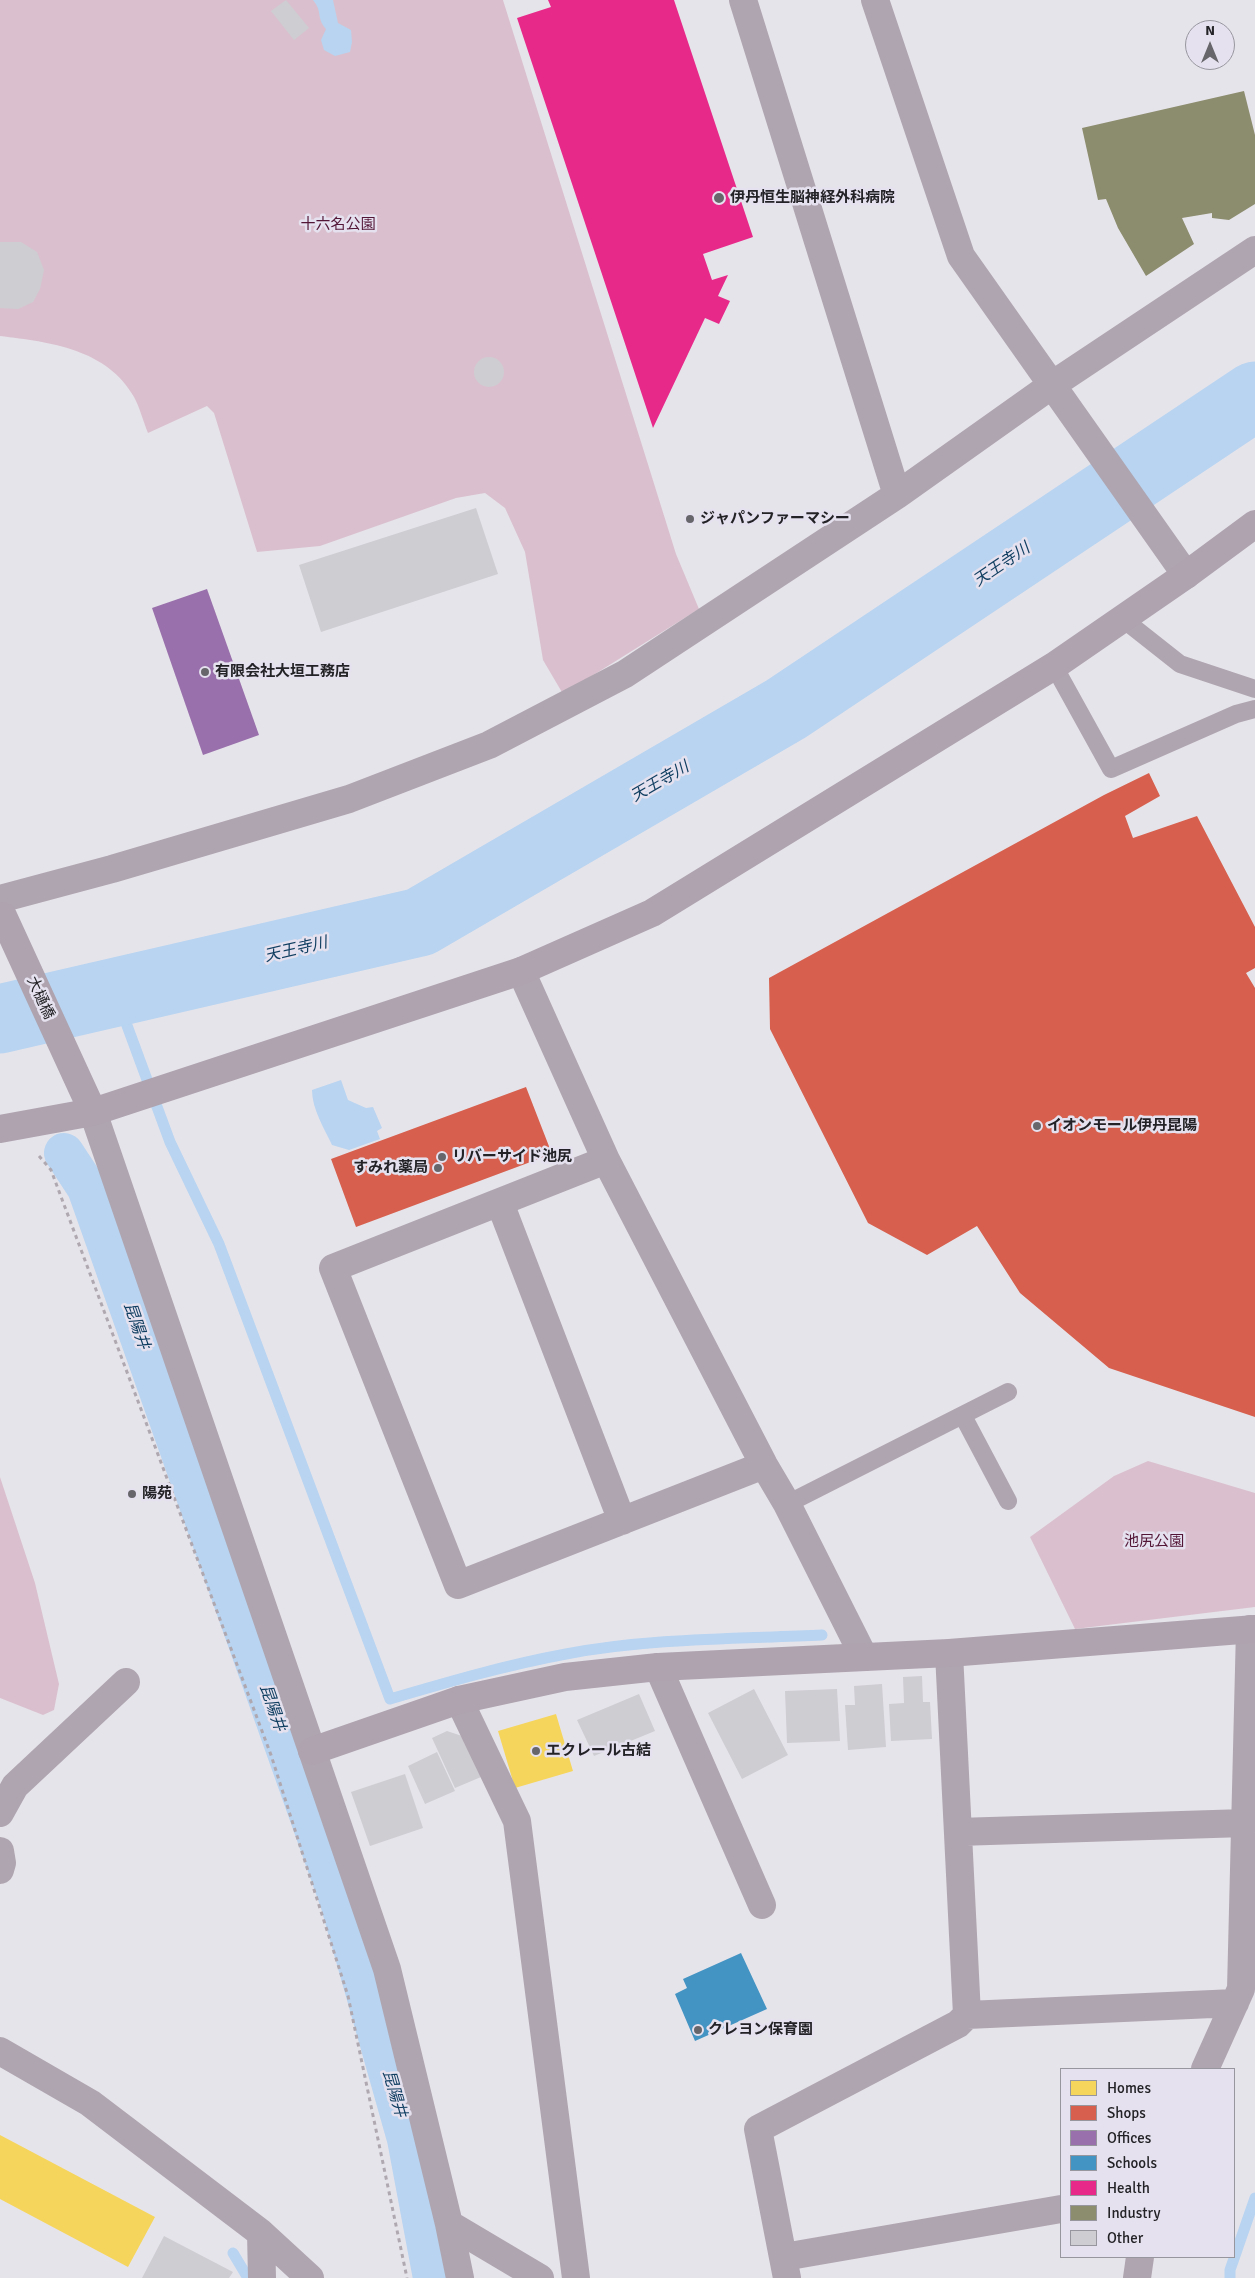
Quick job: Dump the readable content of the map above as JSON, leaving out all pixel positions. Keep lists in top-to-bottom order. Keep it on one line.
{"streets":{"street":["大樋橋"]},"water":["天王寺川","昆陽井"],"parks":["十六名公園","池尻公園"],"places":["伊丹恒生脳神経外科病院","ジャパンファーマシー","有限会社大垣工務店","イオンモール伊丹昆陽","リバーサイド池尻","すみれ薬局","陽苑","エクレール古結","クレヨン保育園"],"legend":["Homes","Shops","Offices","Schools","Health","Industry","Other"],"north":"top"}
